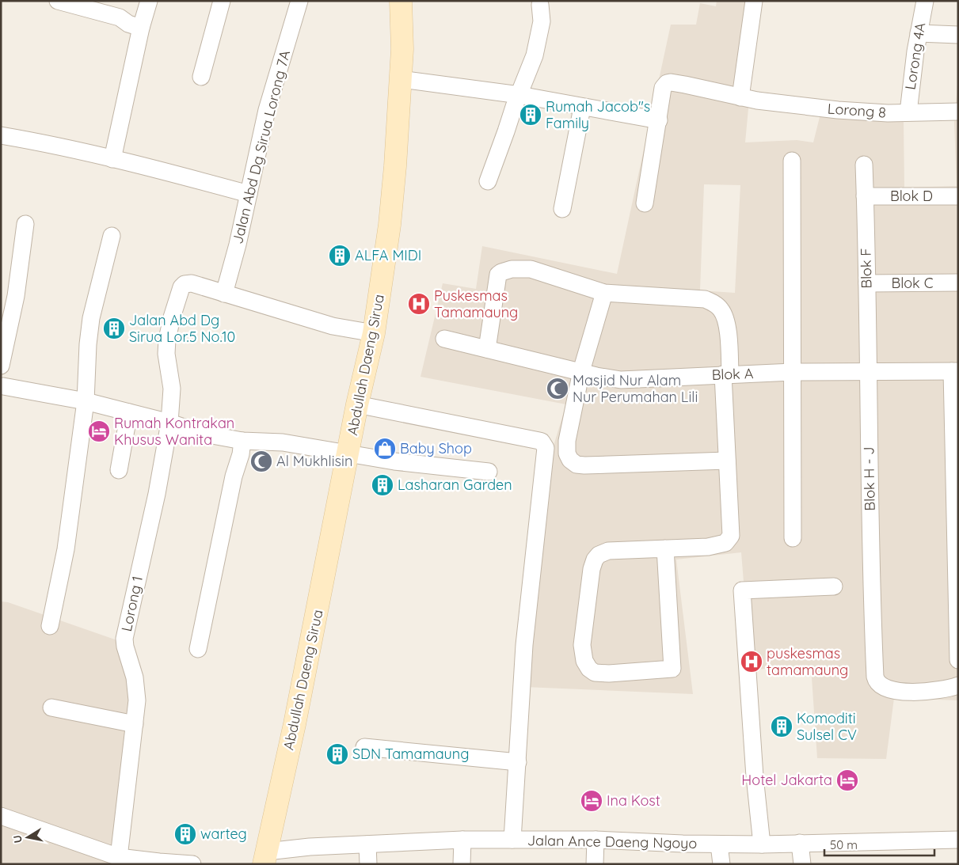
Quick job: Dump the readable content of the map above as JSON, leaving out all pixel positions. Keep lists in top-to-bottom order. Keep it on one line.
{"streets":{"main road":["Abdullah Daeng Sirua"],"street":["Lorong 4A","Lorong 8","Jalan Abd Dg Sirua Lorong 7A","Blok D","Blok F","Blok C","Blok A","Blok H - J","Lorong 1","Jalan Ance Daeng Ngoyo"]},"crossings":[["Lorong 4A","Lorong 8"],["Jalan Abd Dg Sirua Lorong 7A","Lorong 1"],["Blok D","Blok F"],["Blok F","Blok C"],["Blok F","Blok A"],["Blok F","Blok H - J"],["Abdullah Daeng Sirua","Jalan Ance Daeng Ngoyo"],["Blok A","Blok H - J"]],"places":{"building":["Rumah Jacob\"s Family","ALFA MIDI","Jalan Abd Dg Sirua Lor.5 No.10","Lasharan Garden","Komoditi Sulsel CV","SDN Tamamaung","warteg"],"hospital":["Puskesmas Tamamaung","puskesmas tamamaung"],"mosque":["Masjid Nur Alam Nur Perumahan Lili","Al Mukhlisin"],"hotel":["Rumah Kontrakan Khusus Wanita","Hotel Jakarta","Ina Kost"],"shop":["Baby Shop"]},"scale_bar":"50 m","north":"left"}
